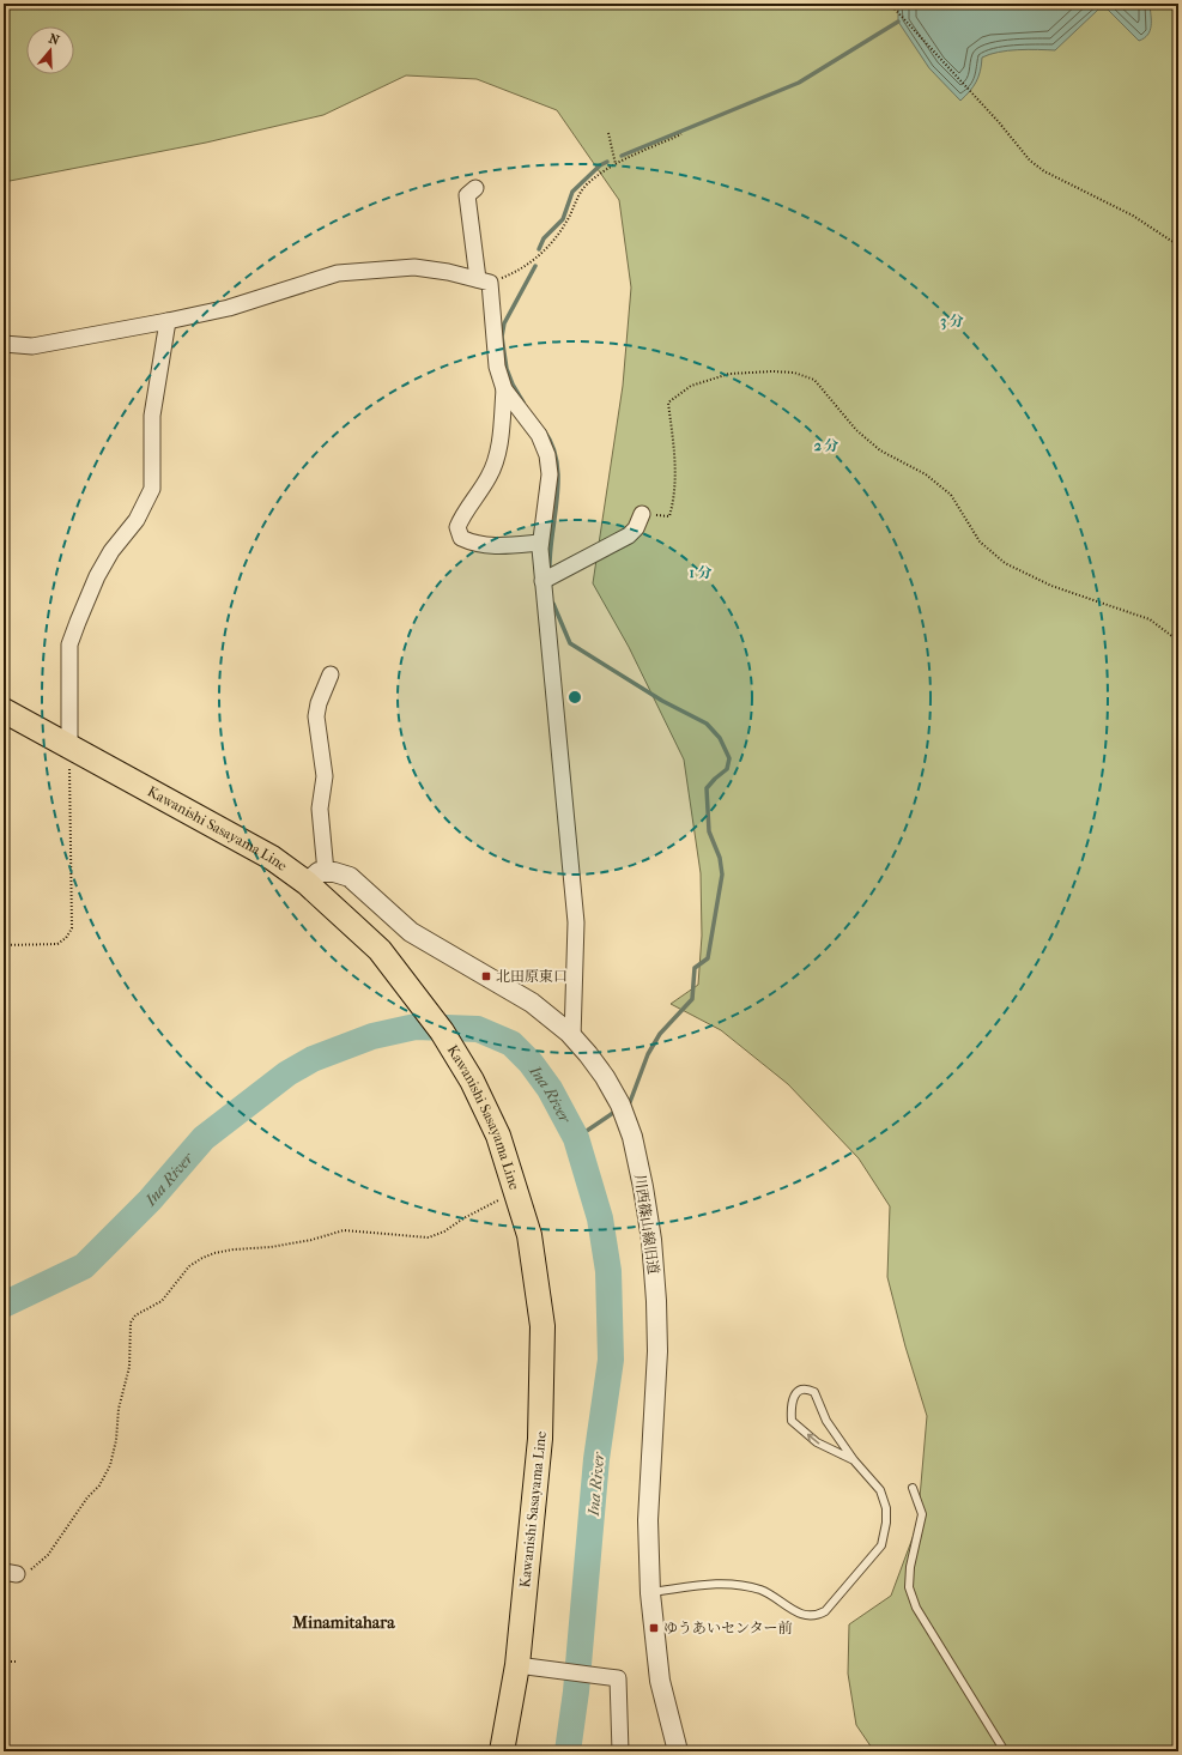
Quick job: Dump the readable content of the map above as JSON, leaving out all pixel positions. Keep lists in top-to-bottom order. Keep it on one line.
{"streets":{"main road":["Kawanishi Sasayama Line"],"street":["川西篠山線旧道"]},"crossings":[["Kawanishi Sasayama Line","川西篠山線旧道"]],"districts":["Minamitahara"],"water":["Ina River"],"places":{"transit":["北田原東口","ゆうあいセンター前"]},"north":"top","rings":["3 分","2 分","1 分"]}
